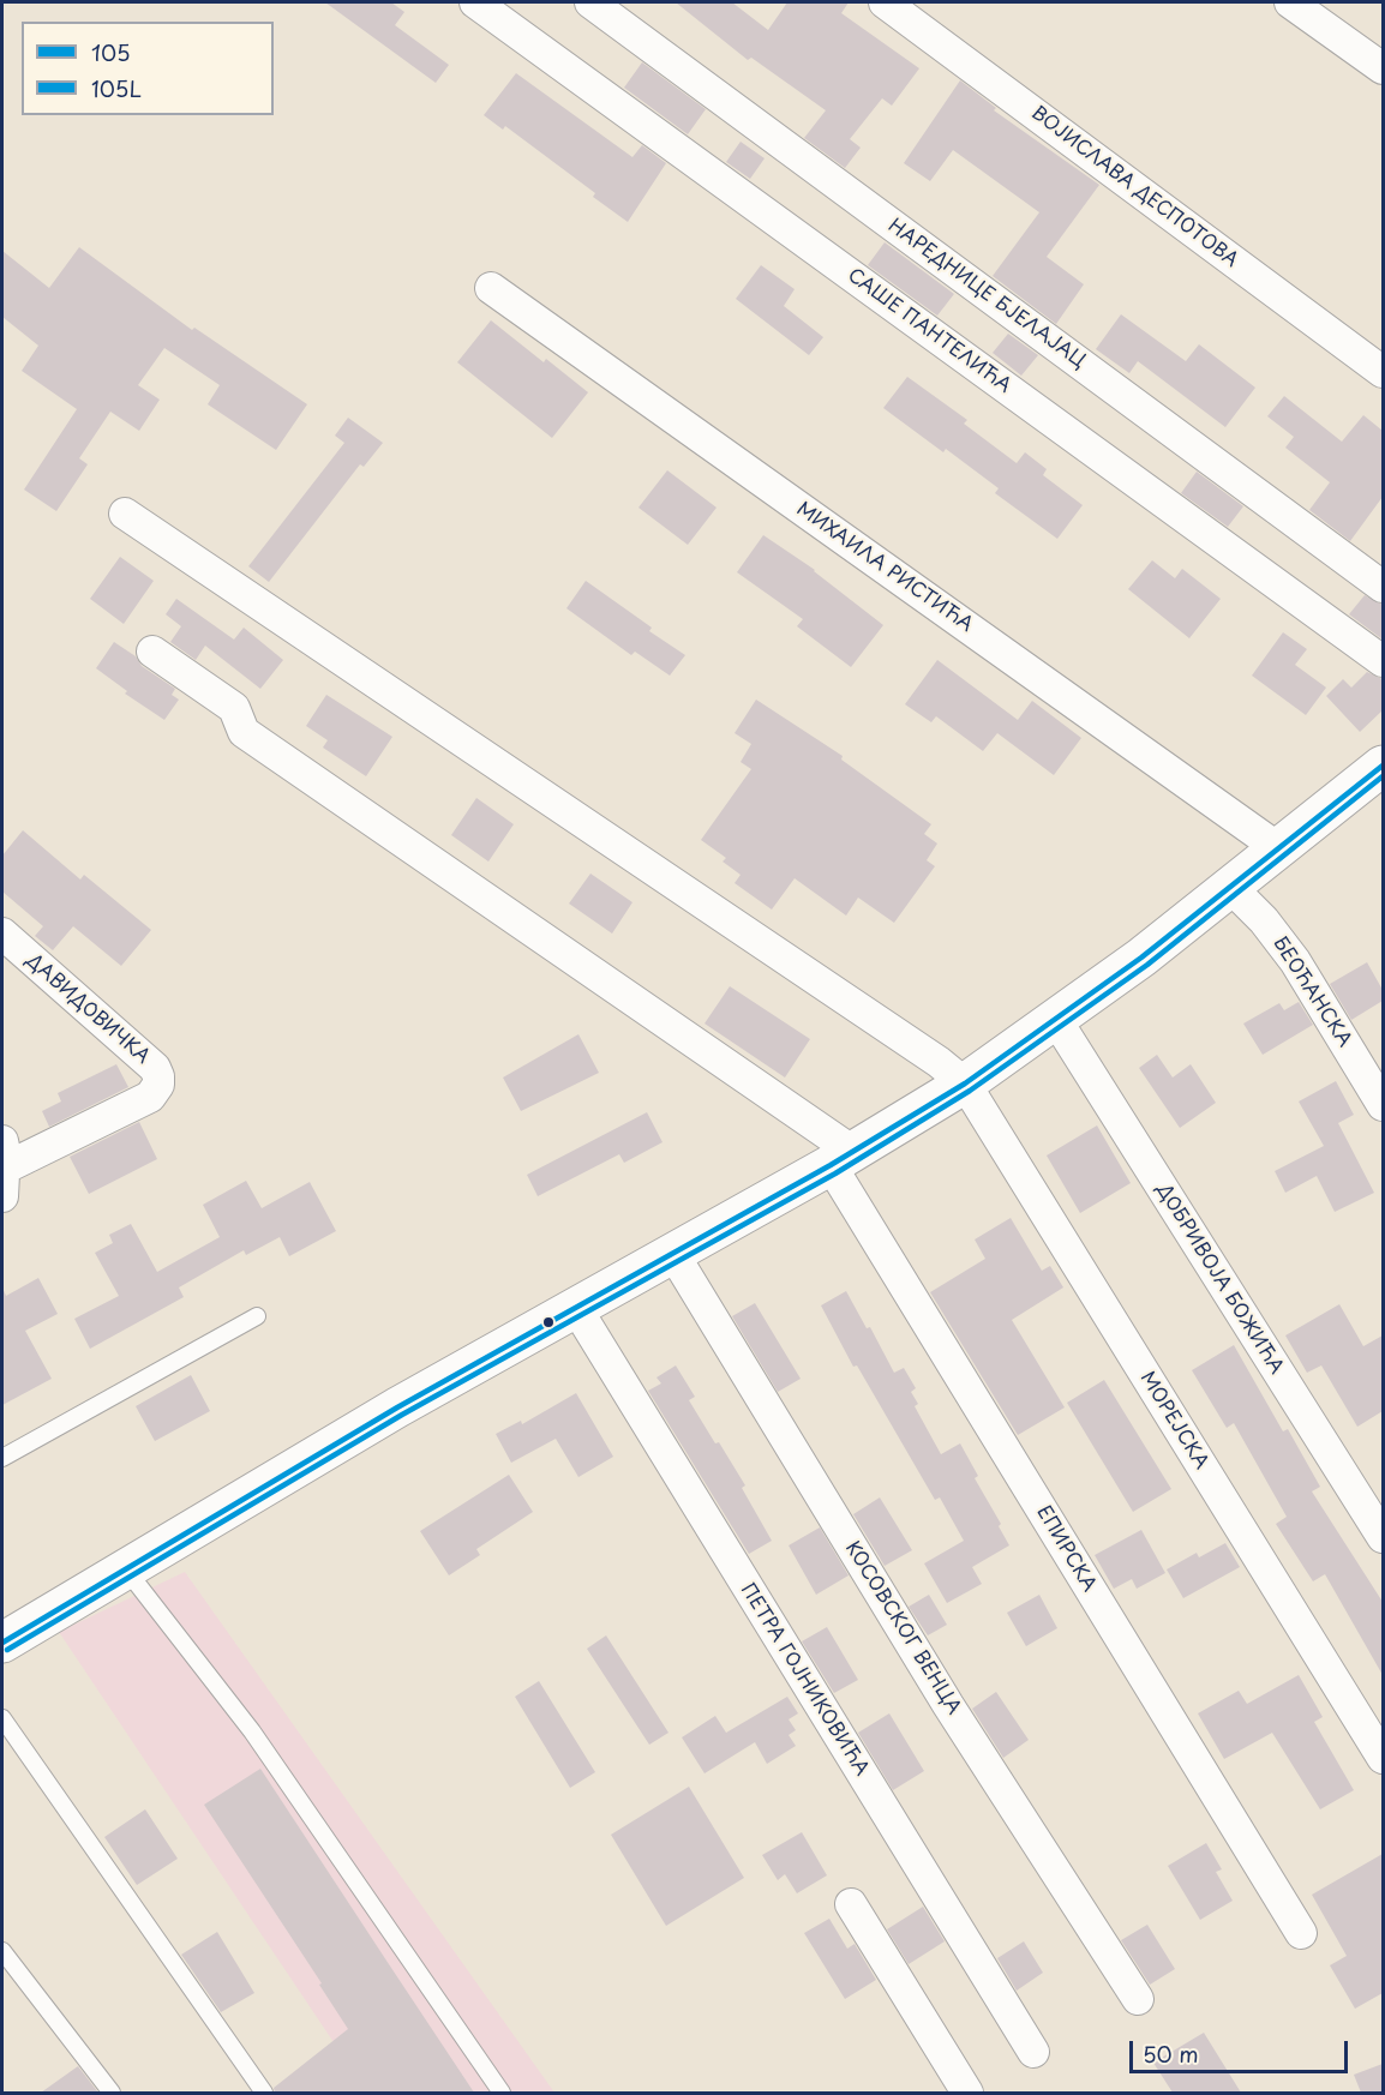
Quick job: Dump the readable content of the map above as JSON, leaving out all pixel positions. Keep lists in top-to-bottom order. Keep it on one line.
{"streets":{"street":["ВОЈИСЛАВА ДЕСПОТОВА","НАРЕДНИЦЕ БЈЕЛАЈАЦ","САШЕ ПАНТЕЛИЋА","МИХАИЛА РИСТИЋА","БЕОЋАНСКА","ДАВИДОВИЧКА","ДОБРИВОЈА БОЖИЋА","МОРЕЈСКА","ЕПИРСКА","КОСОВСКОГ ВЕНЦА","ПЕТРА ГОЈНИКОВИЋА"]},"lines":["transit line 105","transit line 105L"],"legend":["105","105L"],"scale_bar":"50 m"}
